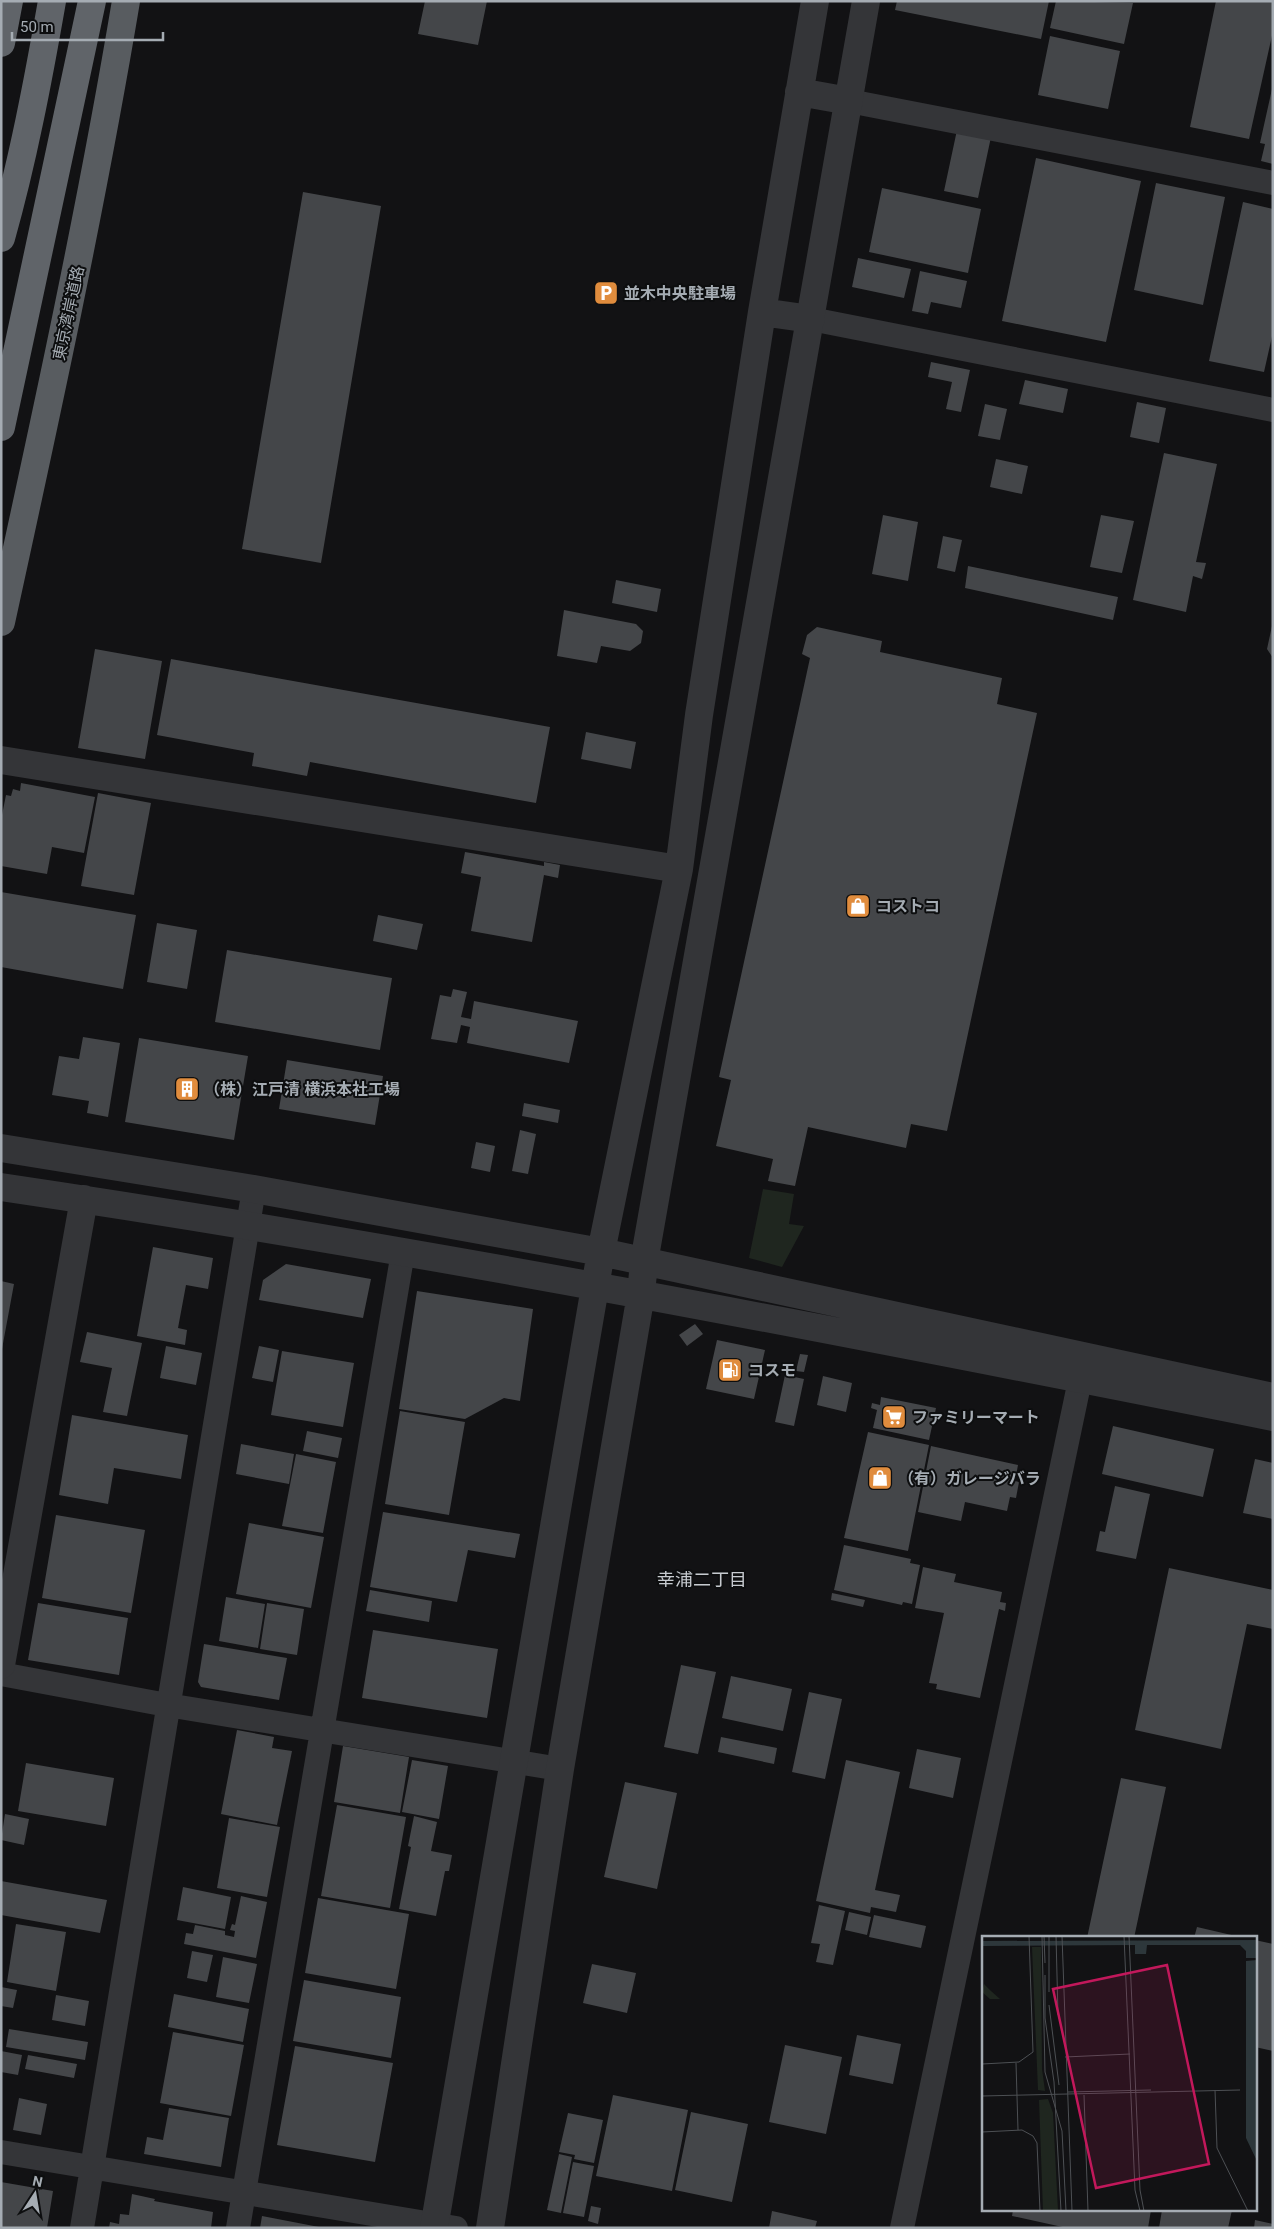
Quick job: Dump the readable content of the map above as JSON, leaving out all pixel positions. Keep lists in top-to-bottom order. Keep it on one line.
{"streets":{"highway":["東京湾岸道路"]},"districts":["幸浦二丁目"],"places":{"parking":["並木中央駐車場"],"shop":["コストコ","（有）ガレージバラ"],"building":["（株）江戸清 横浜本社工場"],"fuel station":["コスモ"],"supermarket":["ファミリーマート"]},"scale_bar":"50 m","north":"top"}
